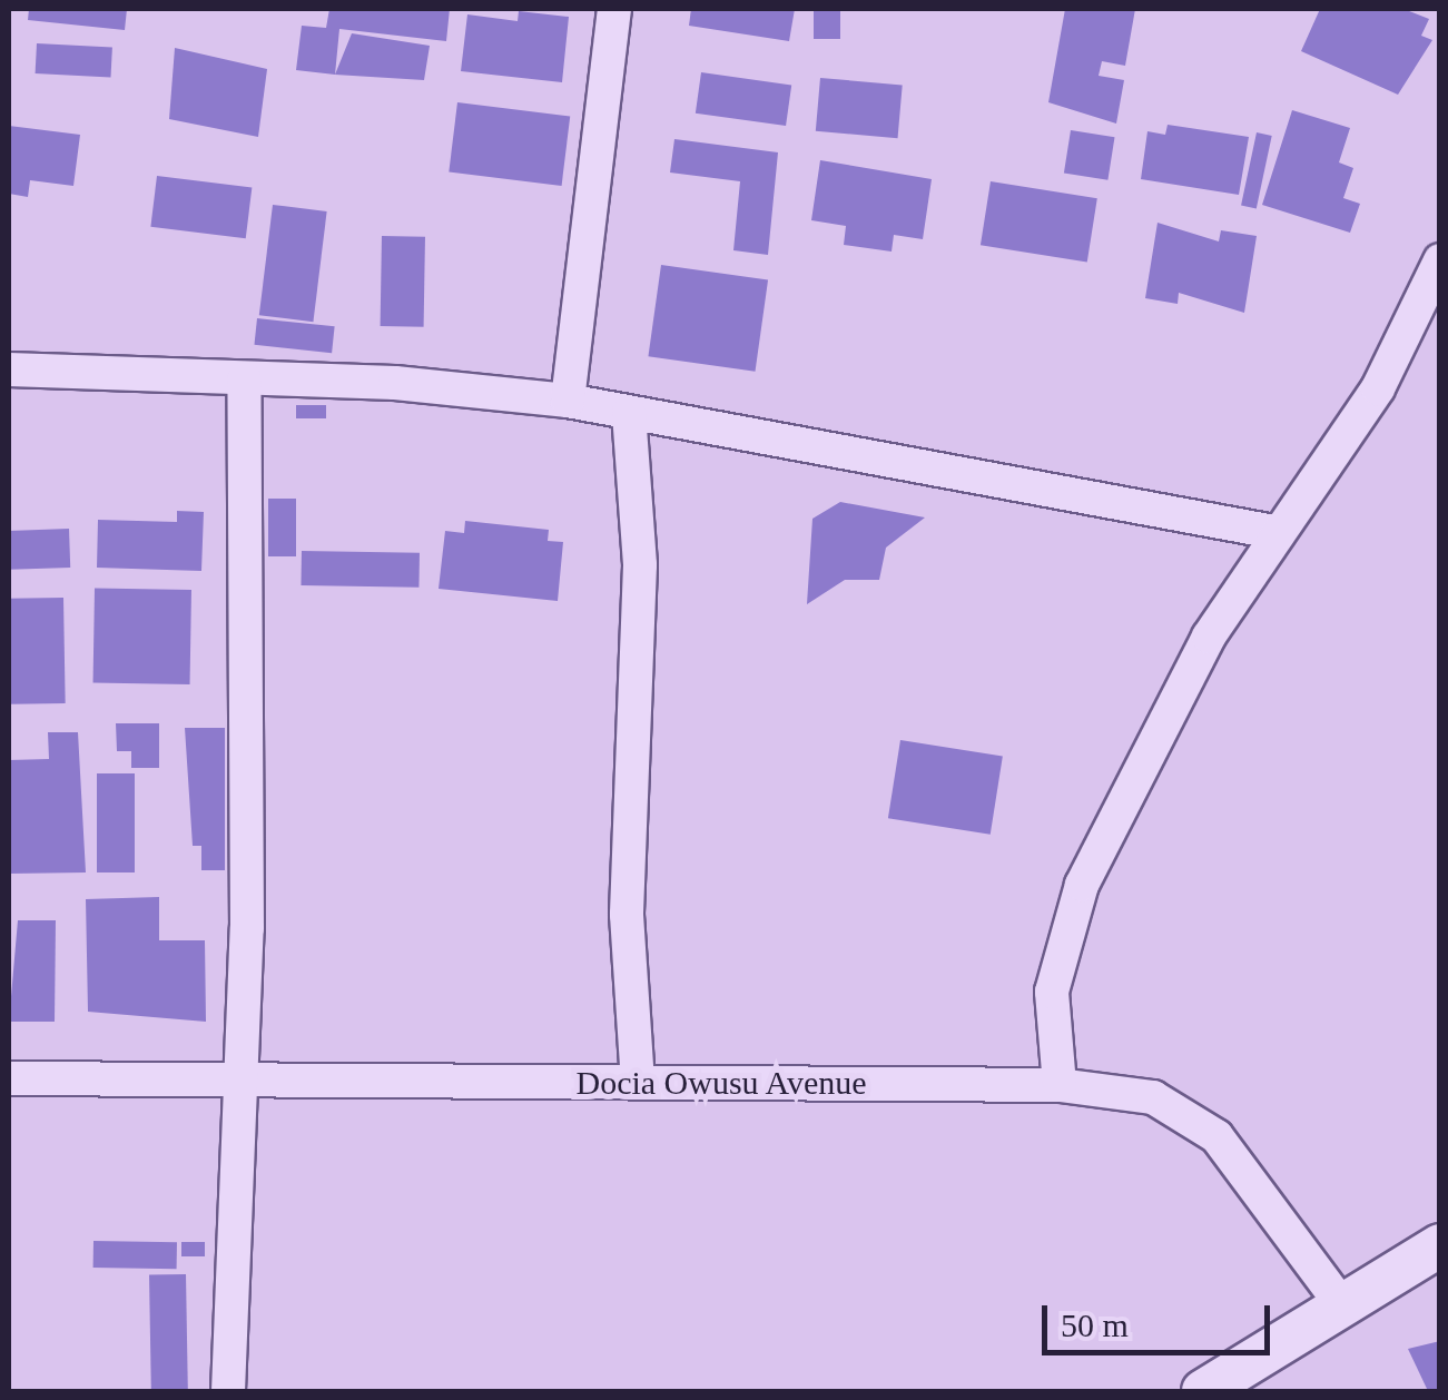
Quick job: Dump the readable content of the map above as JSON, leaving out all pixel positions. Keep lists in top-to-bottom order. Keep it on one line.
{"streets":{"street":["Docia Owusu Avenue"]},"scale_bar":"50 m"}
